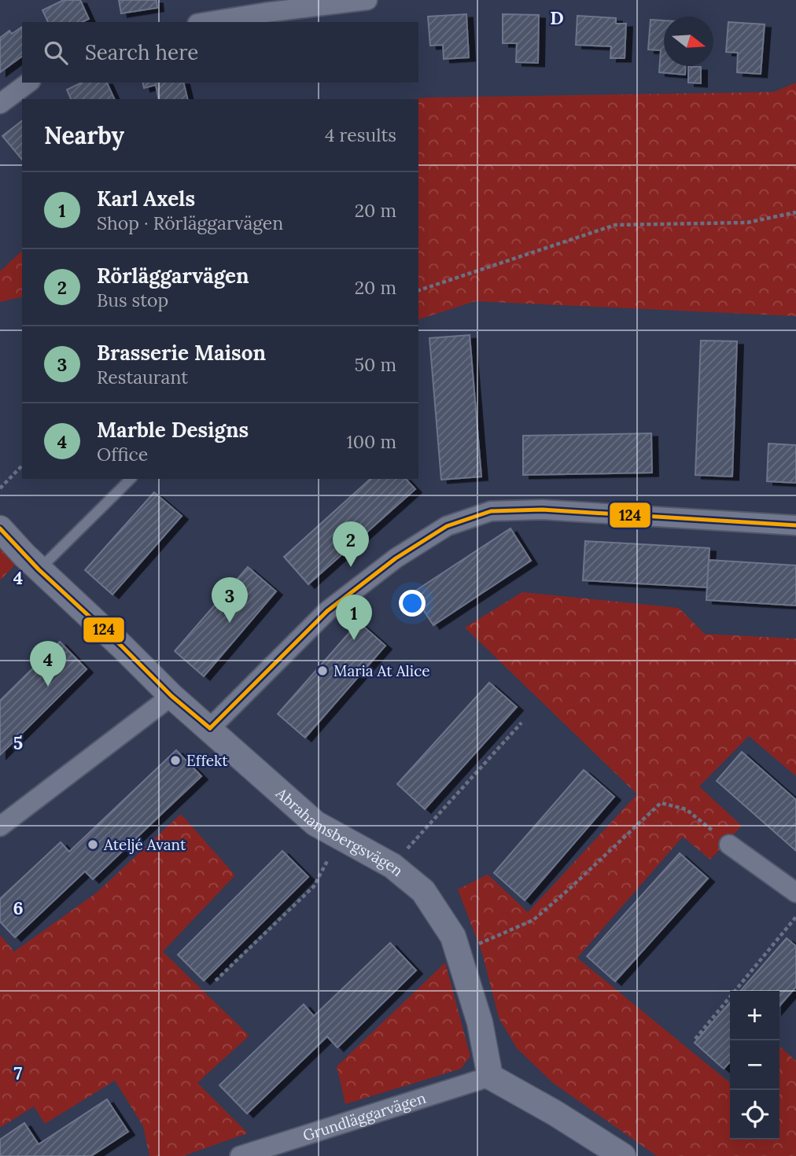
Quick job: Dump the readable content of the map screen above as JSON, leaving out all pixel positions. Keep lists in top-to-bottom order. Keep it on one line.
{"streets":{"street":["Abrahamsbergsvägen","Grundläggarvägen"]},"crossings":[["Abrahamsbergsvägen","Grundläggarvägen"]],"places":["Maria At Alice","Effekt","Ateljé Avant"],"lines":["transit line 124"],"north":"right","page":{"search":"Search here","heading":["Nearby","4 results"],"list":[{"mark":"1","name":"Karl Axels","note":"Shop · Rörläggarvägen","value":"20 m"},{"mark":"2","name":"Rörläggarvägen","note":"Bus stop","value":"20 m"},{"mark":"3","name":"Brasserie Maison","note":"Restaurant","value":"50 m"},{"mark":"4","name":"Marble Designs","note":"Office","value":"100 m"}],"pins":["2","3","1","4"],"map_buttons":["+","−"]},"grid":{"columns":["D"],"rows":["4","5","6","7"]}}
